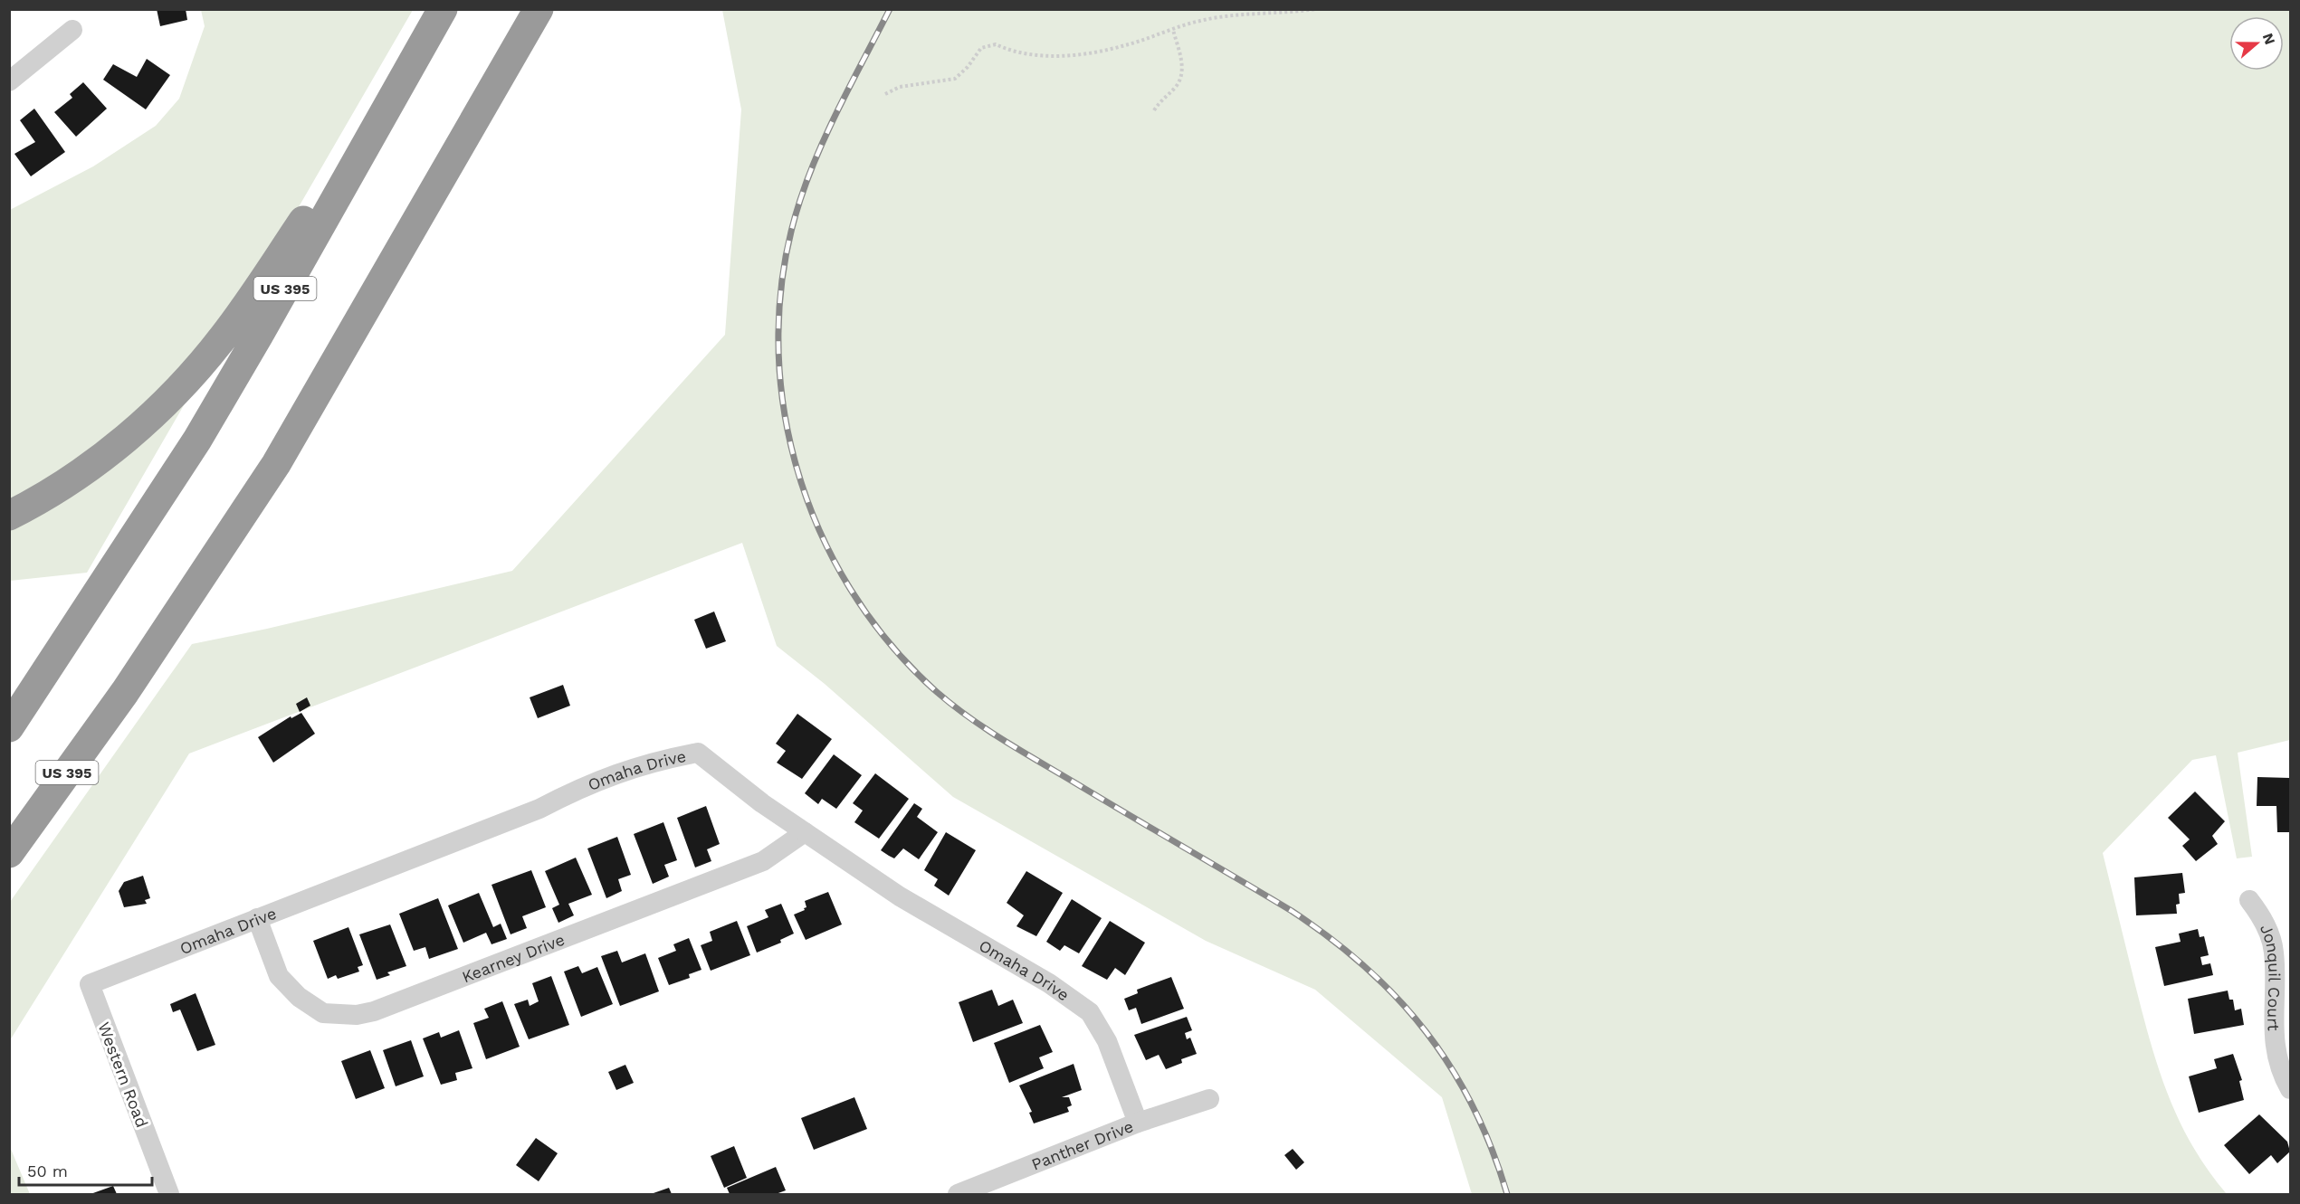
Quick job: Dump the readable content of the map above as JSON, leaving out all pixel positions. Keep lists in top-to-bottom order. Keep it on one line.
{"streets":{"highway":["US 395"],"street":["Omaha Drive","Kearney Drive","Jonquil Court","Western Road","Panther Drive"]},"crossings":[["Omaha Drive","Kearney Drive"],["Omaha Drive","Western Road"],["Omaha Drive","Panther Drive"]],"scale_bar":"50 m","north":"right"}
